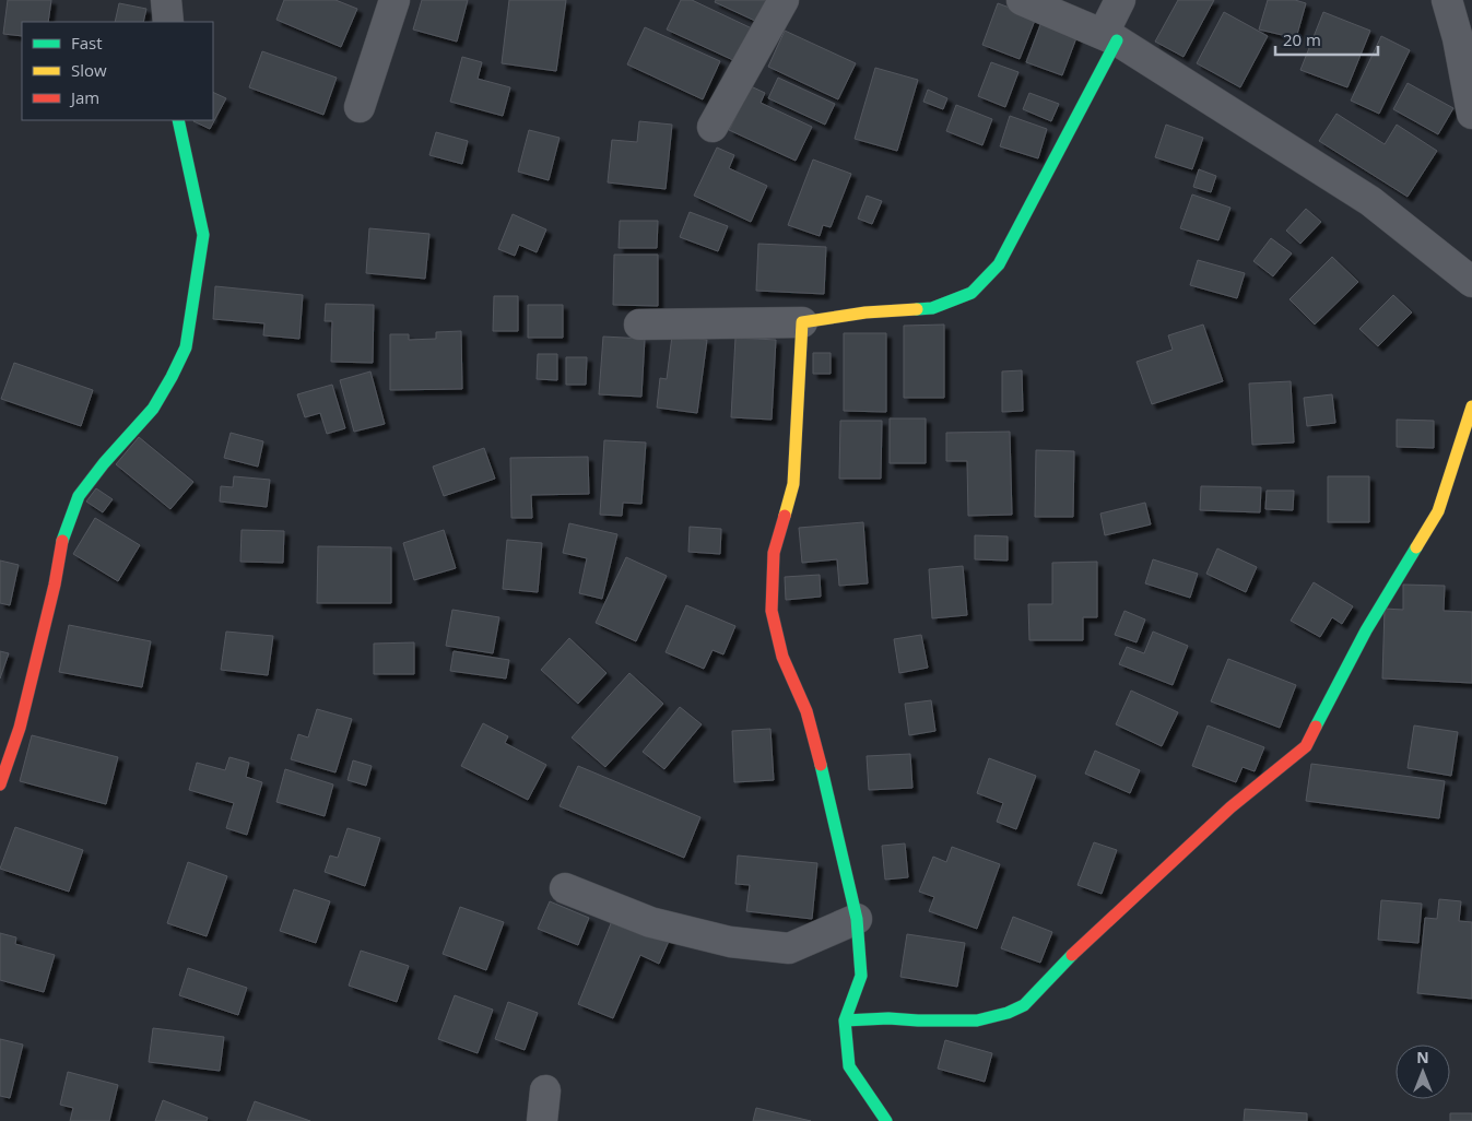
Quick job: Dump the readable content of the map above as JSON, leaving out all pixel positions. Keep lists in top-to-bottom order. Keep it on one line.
{"legend":["Fast","Slow","Jam"],"scale_bar":"20 m","north":"top"}
